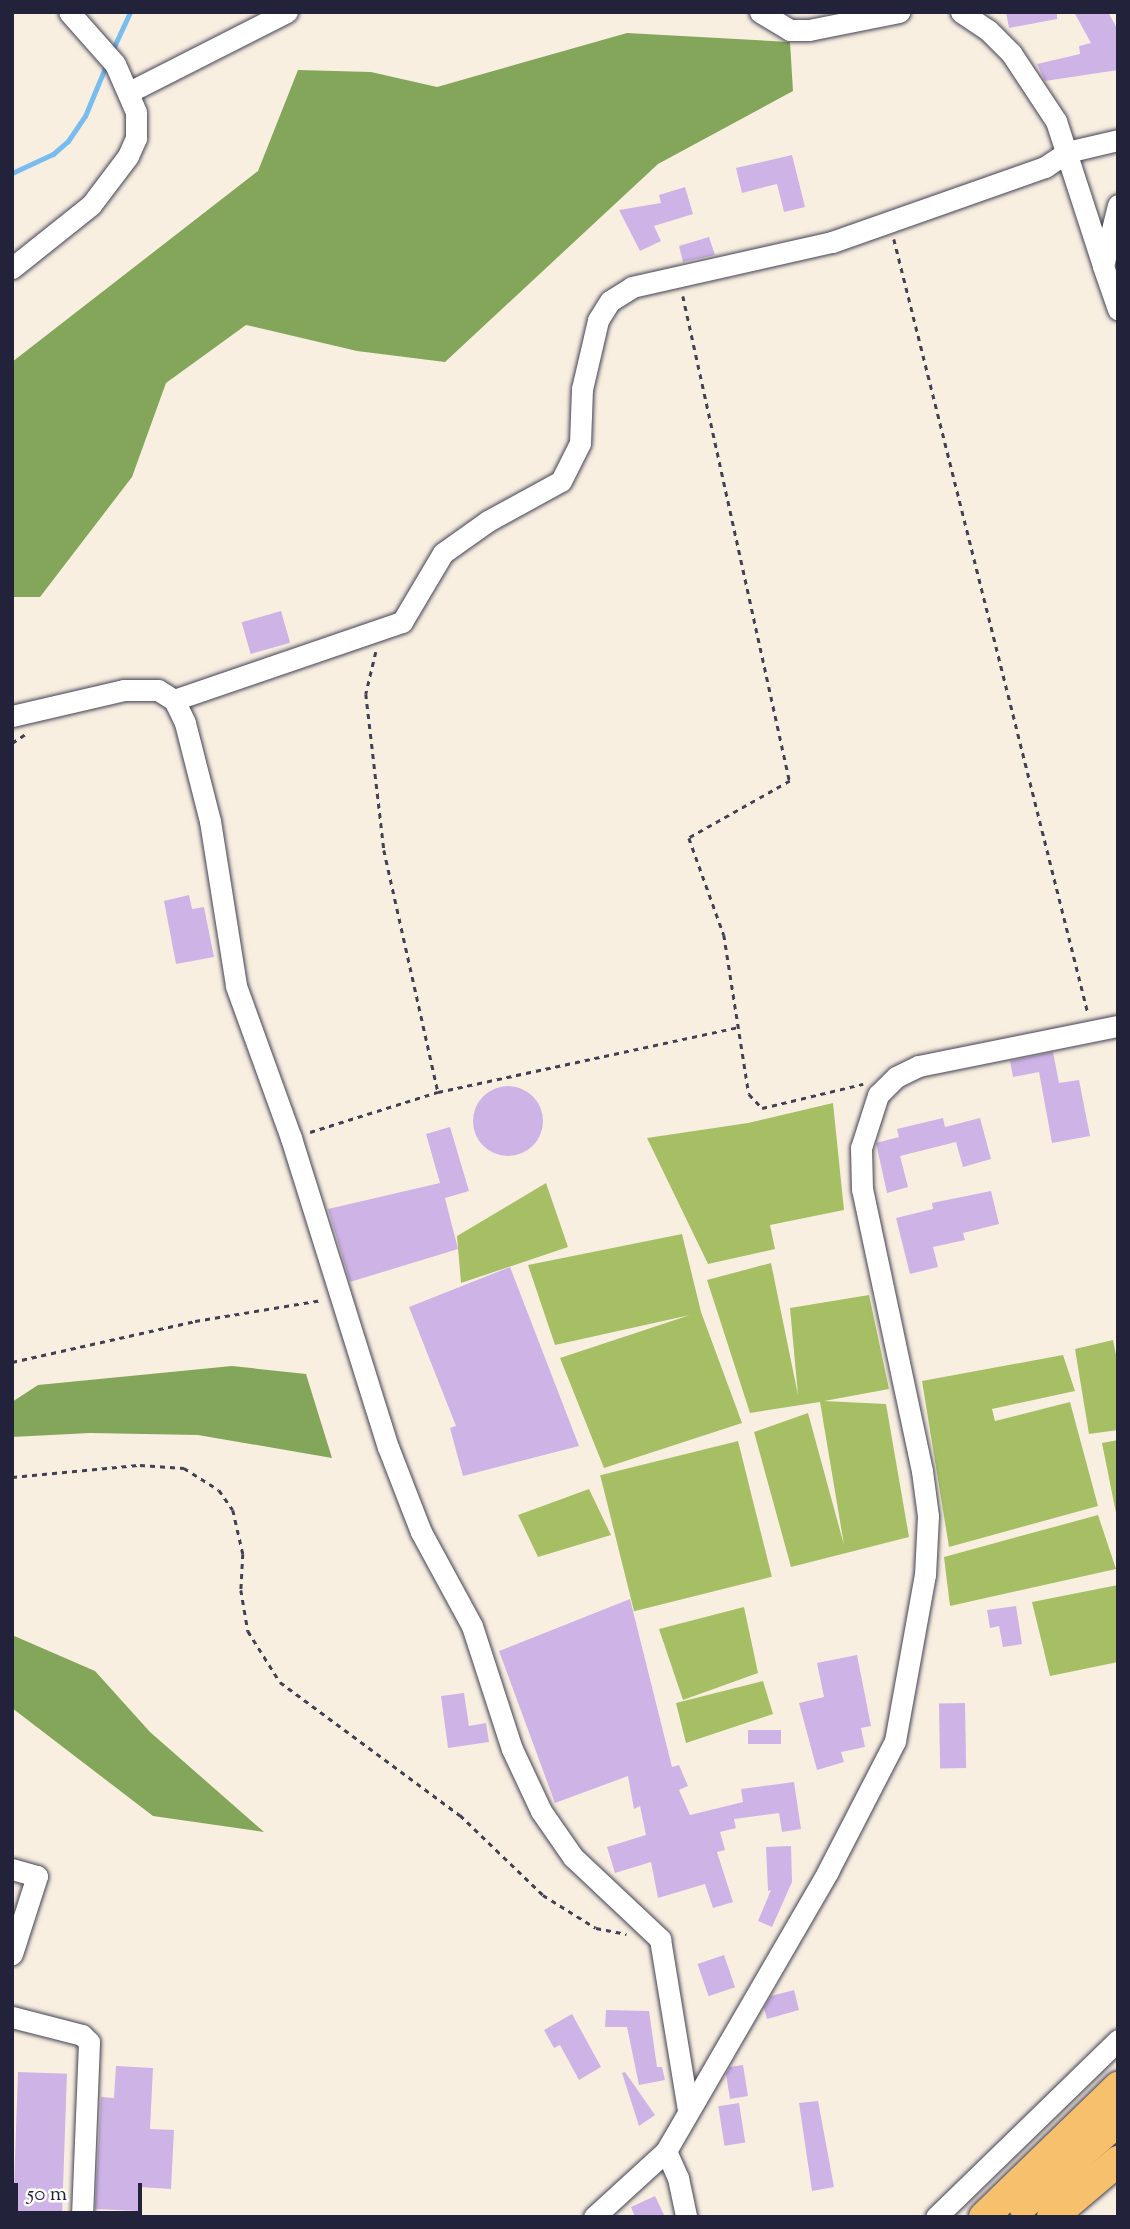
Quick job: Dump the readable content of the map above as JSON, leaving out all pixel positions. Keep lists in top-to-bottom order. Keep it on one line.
{"scale_bar":"50 m"}
